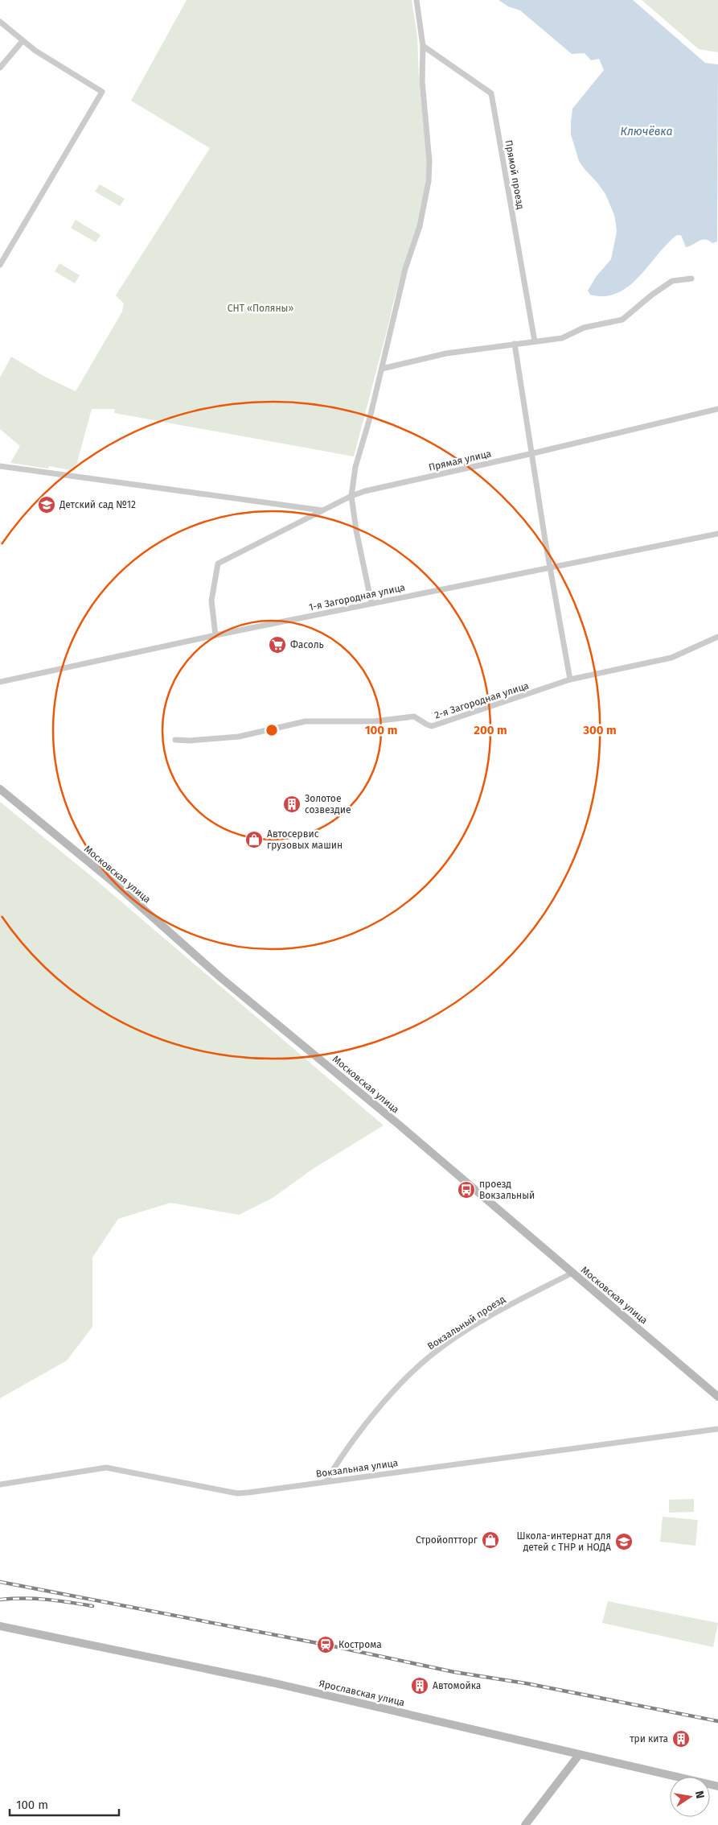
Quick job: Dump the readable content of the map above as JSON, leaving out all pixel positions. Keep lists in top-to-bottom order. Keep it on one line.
{"streets":{"main road":["Московская улица","Ярославская улица"],"street":["Прямой проезд","Прямая улица","1-я Загородная улица","2-я Загородная улица","Вокзальный проезд","Вокзальная улица"]},"crossings":[["Прямая улица","1-я Загородная улица"],["Московская улица","Вокзальный проезд"],["Вокзальный проезд","Вокзальная улица"]],"water":["Ключёвка"],"parks":["СНТ «Поляны»"],"places":{"school or university":["Детский сад №12","Школа-интернат для детей с ТНР и НОДА"],"supermarket":["Фасоль"],"building":["Золотое созвездие","Автомойка","три кита"],"shop":["Автосервис грузовых машин","Стройоптторг"],"bus stop":["проезд Вокзальный"],"station":["Кострома"]},"scale_bar":"100 m","north":"right","rings":["100 m","200 m","300 m"]}
